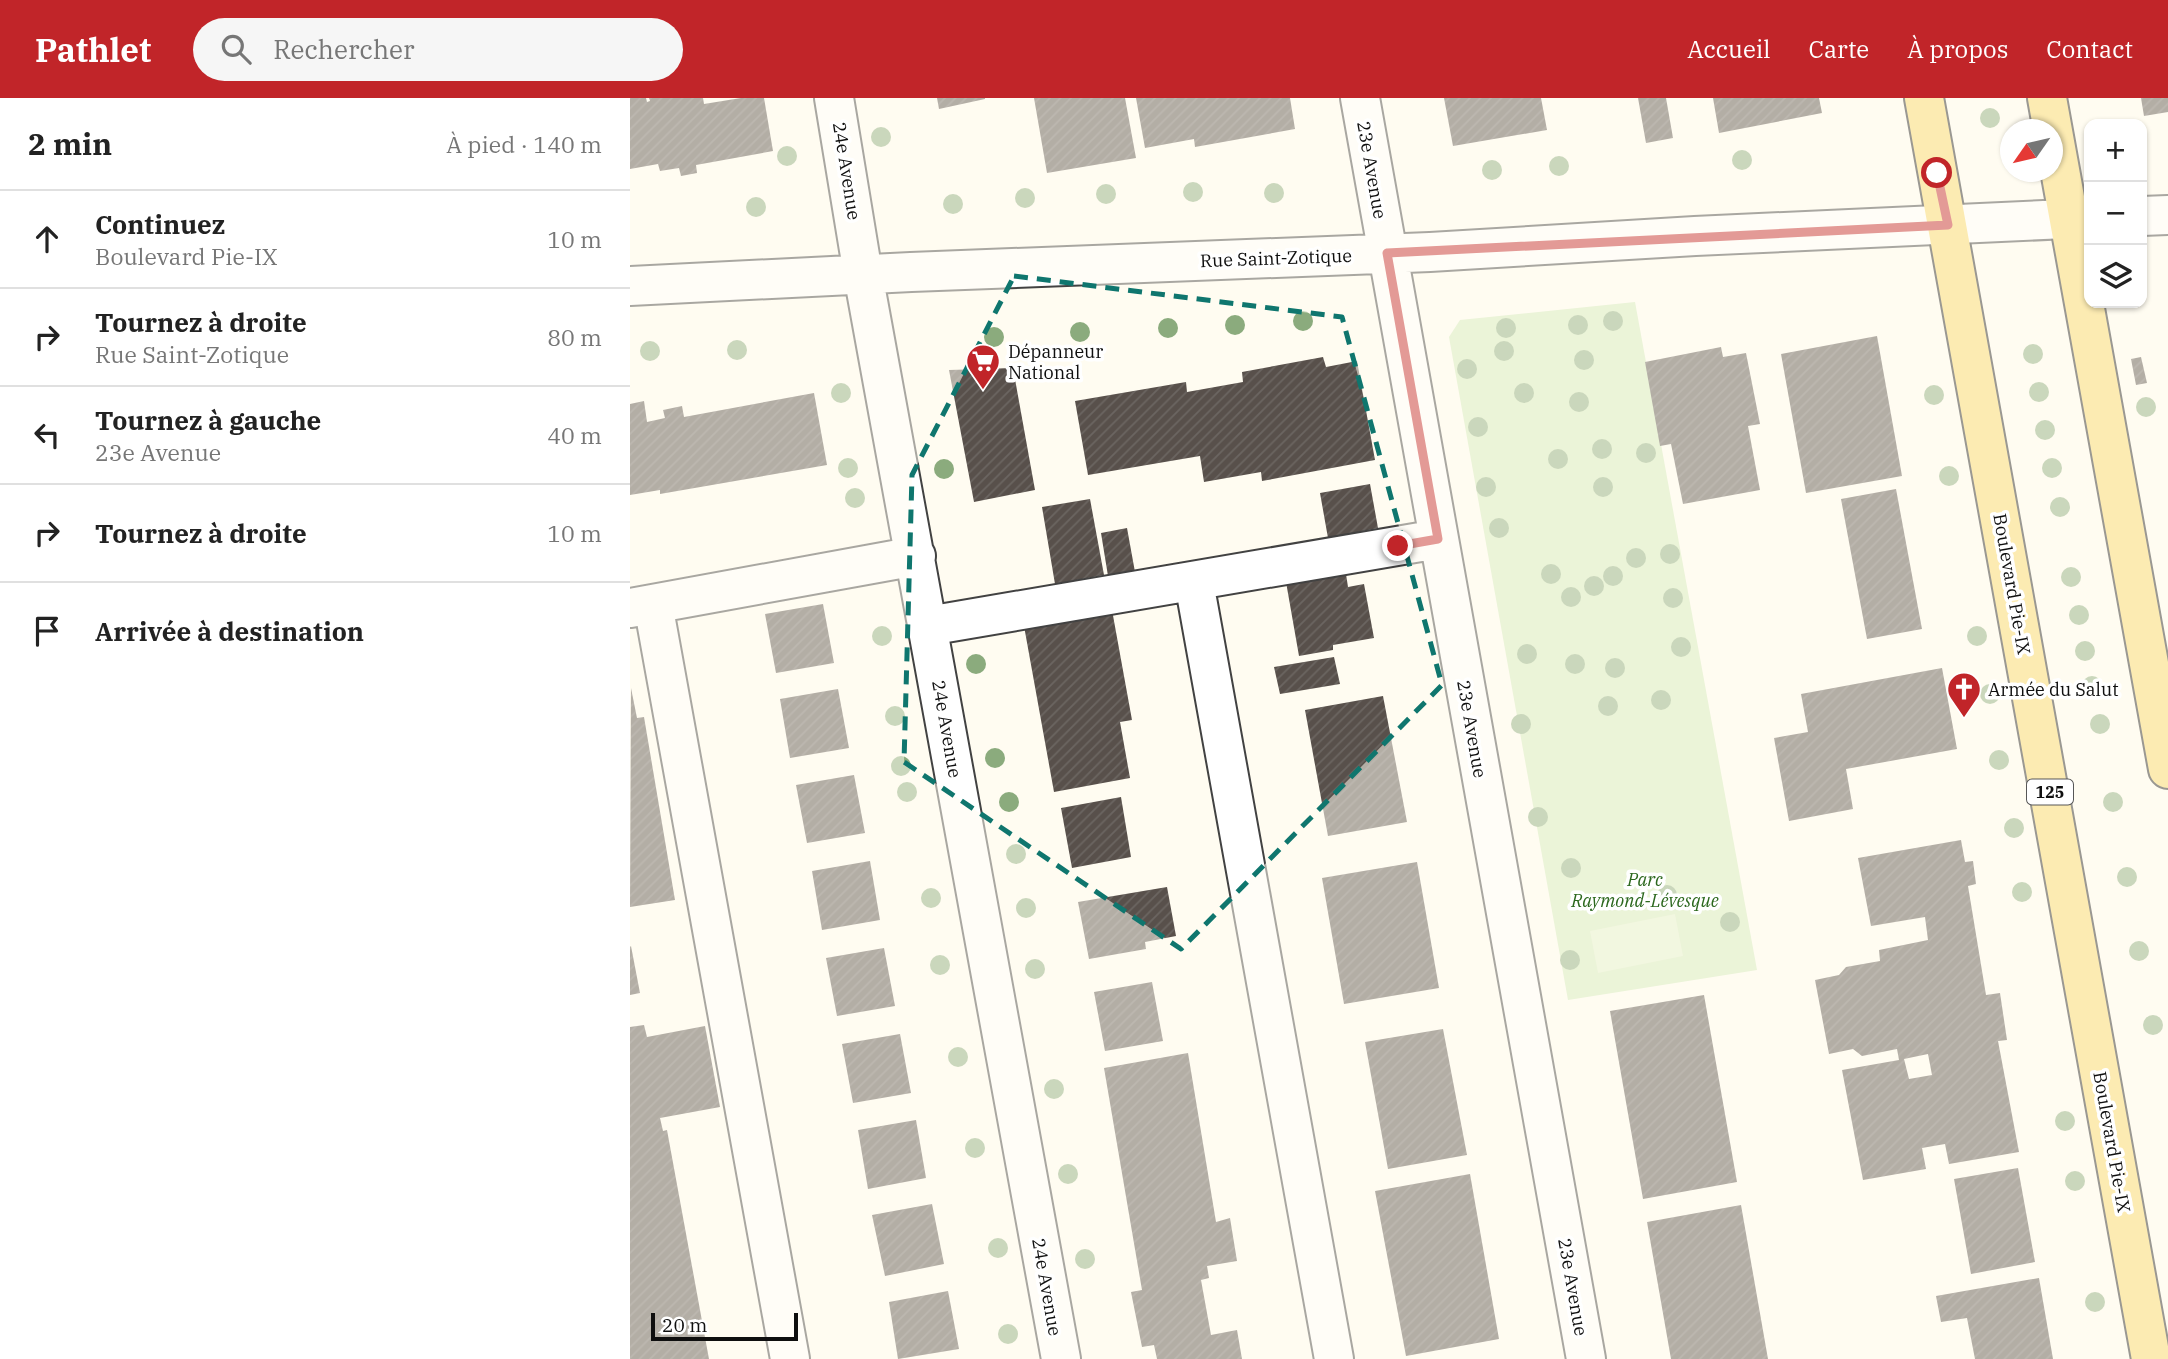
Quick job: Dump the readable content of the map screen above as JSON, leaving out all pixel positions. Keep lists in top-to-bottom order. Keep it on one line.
{"streets":{"main road":["Boulevard Pie-IX","125"],"street":["23e Avenue","24e Avenue","Rue Saint-Zotique"]},"crossings":[["23e Avenue","Rue Saint-Zotique"],["24e Avenue","Rue Saint-Zotique"],["Rue Saint-Zotique","Boulevard Pie-IX"]],"parks":["Parc Raymond-Lévesque"],"places":{"supermarket":["Dépanneur National"],"church":["Armée du Salut"]},"scale_bar":"20 m","north":"bottom left","page":{"header":"Pathlet","search":"Rechercher","nav":["Accueil","Carte","À propos","Contact"],"heading":["2 min","À pied · 140 m"],"map_buttons":["+","−"],"list":[["Continuez","Boulevard Pie-IX","10 m"],["Tournez à droite","Rue Saint-Zotique","80 m"],["Tournez à gauche","23e Avenue","40 m"],["Tournez à droite","10 m"],"Arrivée à destination"],"scale":"20 m"}}
